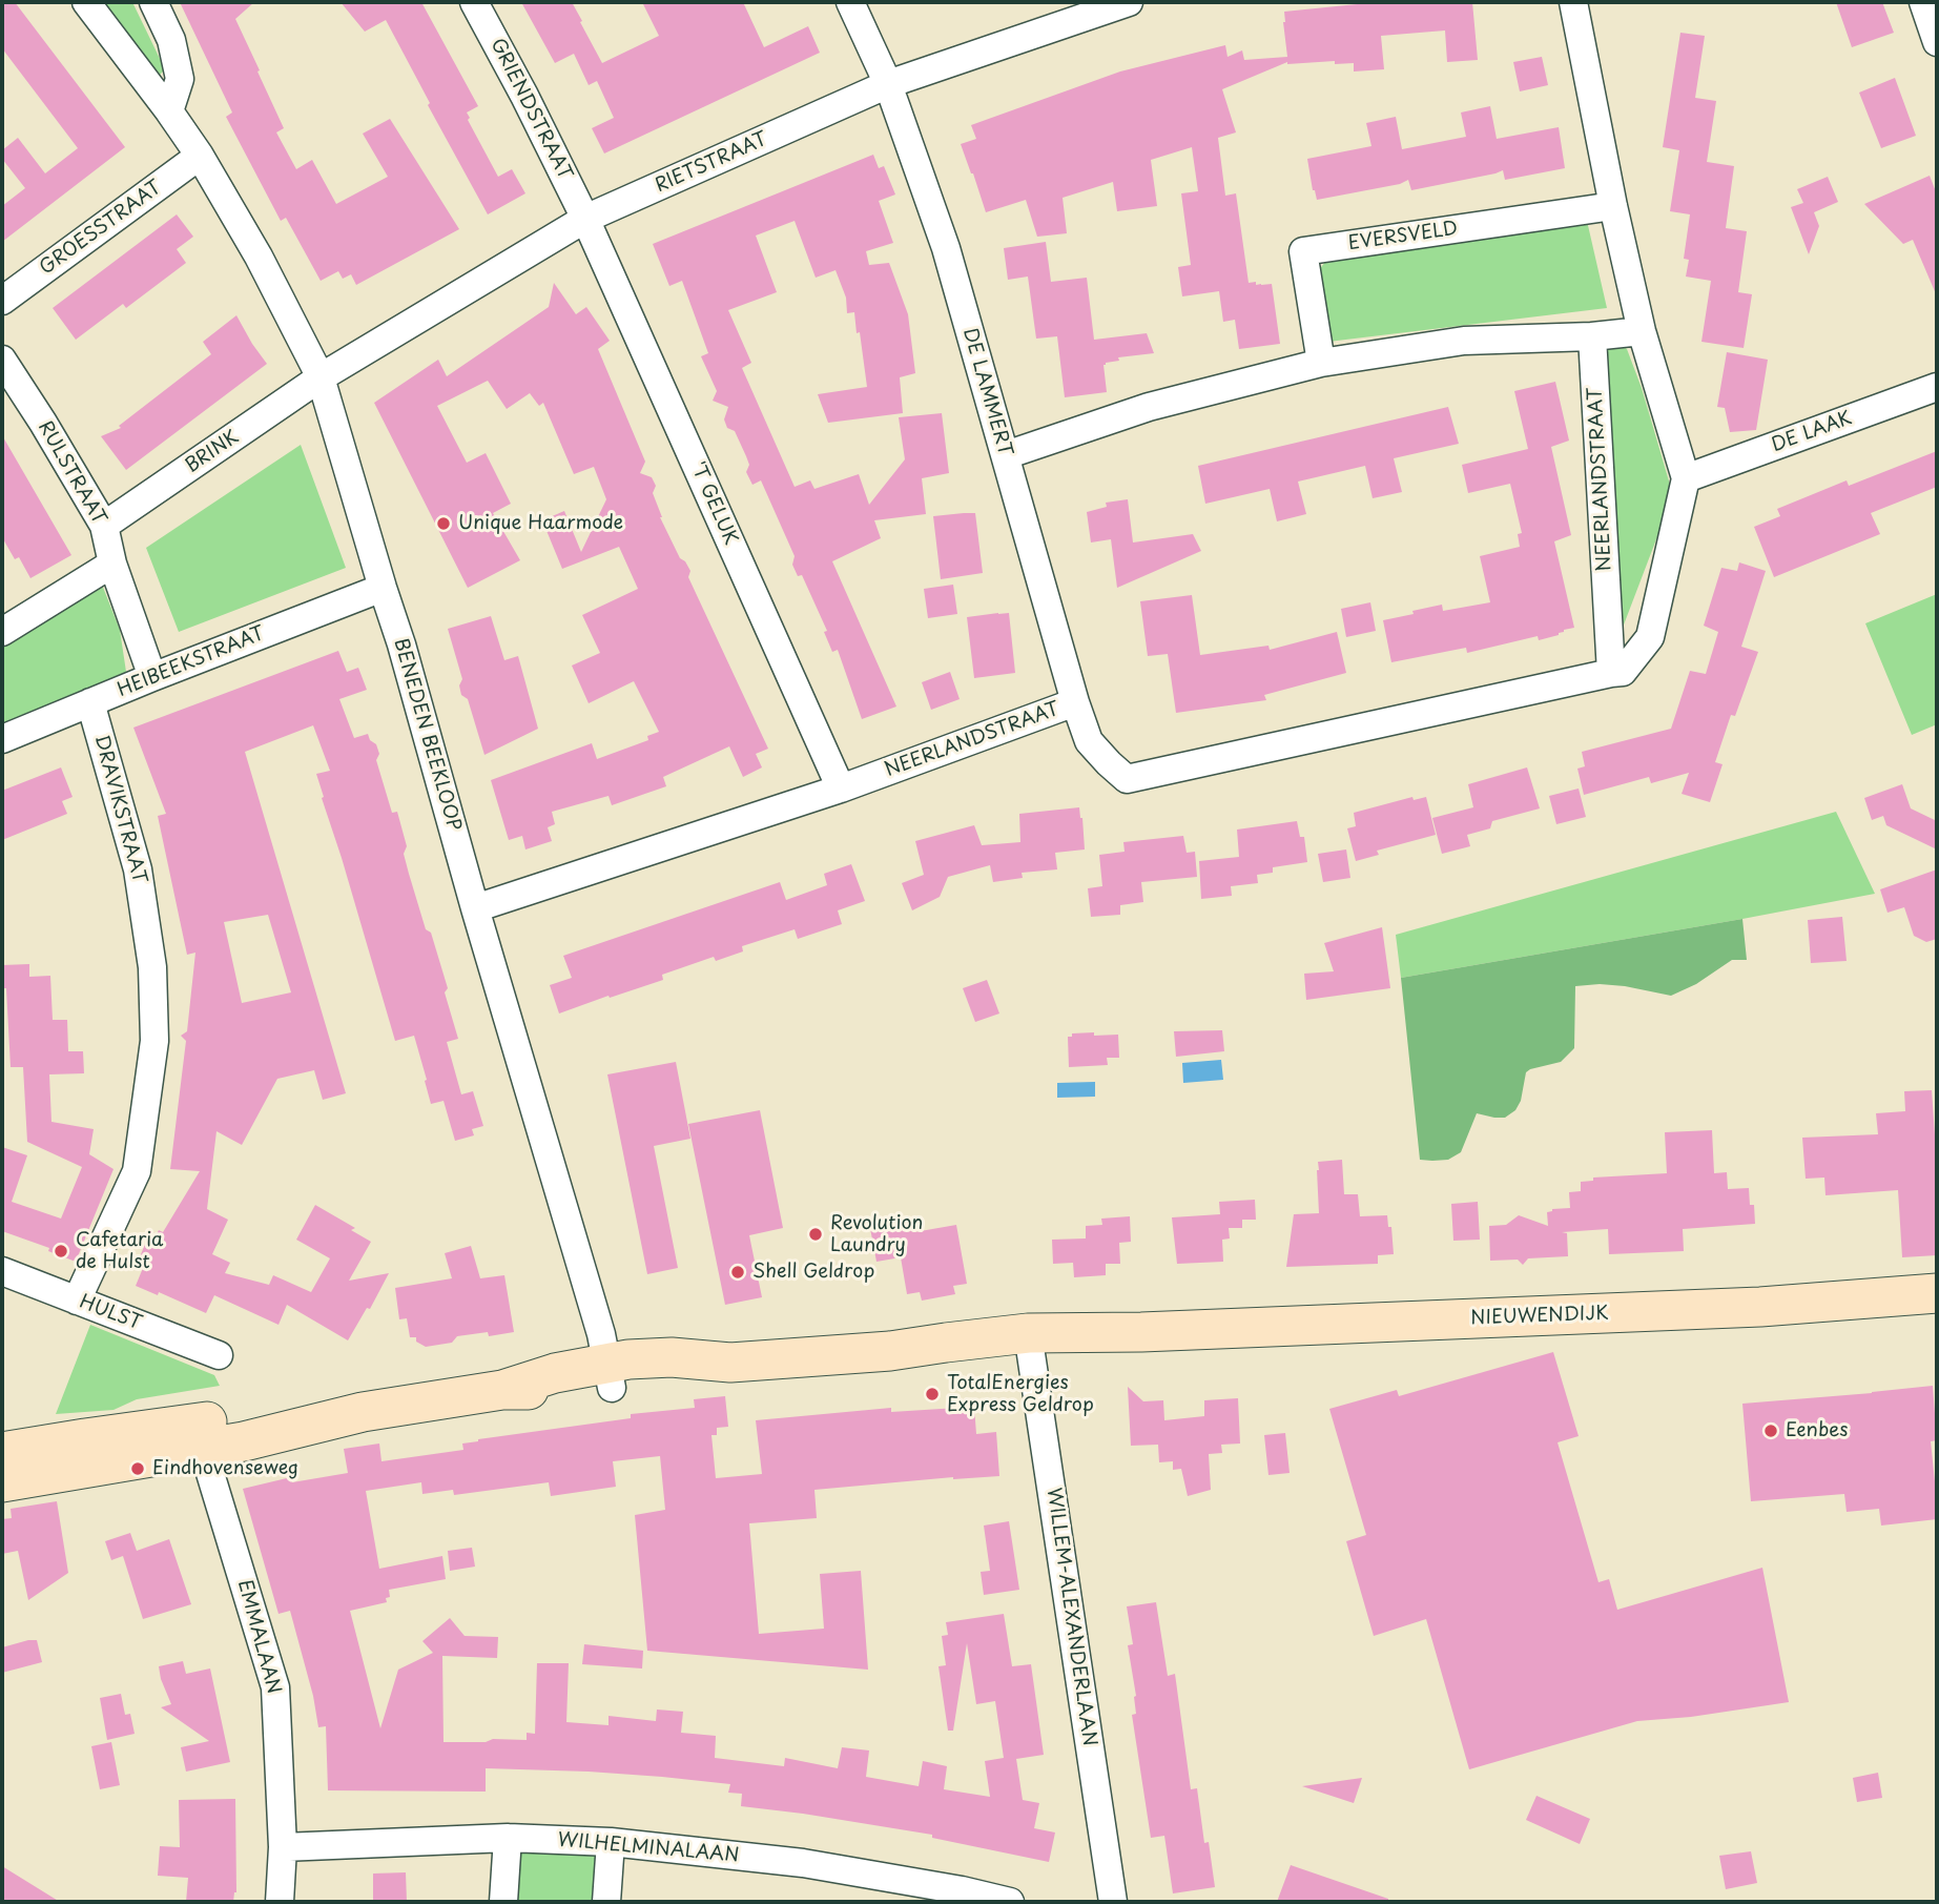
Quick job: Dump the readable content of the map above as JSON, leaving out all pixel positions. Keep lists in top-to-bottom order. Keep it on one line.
{"streets":{"main road":["NIEUWENDIJK"],"street":["GRIENDSTRAAT","RIETSTRAAT","GROESSTRAAT","EVERSVELD","DE LAMMERT","DE LAAK","BRINK","RULSTRAAT","NEERLANDSTRAAT","'T GELUK","HEIBEEKSTRAAT","BENEDEN BEEKLOOP","DRAVIKSTRAAT","HULST","WILLEM-ALEXANDERLAAN","EMMALAAN","WILHELMINALAAN"]},"crossings":[["GRIENDSTRAAT","RIETSTRAAT"],["GRIENDSTRAAT","'T GELUK"],["RIETSTRAAT","DE LAMMERT"],["RIETSTRAAT","BRINK"],["RIETSTRAAT","'T GELUK"],["RIETSTRAAT","BENEDEN BEEKLOOP"],["GROESSTRAAT","BENEDEN BEEKLOOP"],["EVERSVELD","NEERLANDSTRAAT"],["DE LAMMERT","NEERLANDSTRAAT"],["DE LAAK","NEERLANDSTRAAT"],["BRINK","RULSTRAAT"],["BRINK","BENEDEN BEEKLOOP"],["RULSTRAAT","HEIBEEKSTRAAT"],["NEERLANDSTRAAT","'T GELUK"],["NEERLANDSTRAAT","BENEDEN BEEKLOOP"],["HEIBEEKSTRAAT","BENEDEN BEEKLOOP"],["HEIBEEKSTRAAT","DRAVIKSTRAAT"],["DRAVIKSTRAAT","HULST"],["NIEUWENDIJK","WILLEM-ALEXANDERLAAN"],["EMMALAAN","WILHELMINALAAN"]],"places":["Unique Haarmode","Revolution Laundry","Cafetaria de Hulst","Shell Geldrop","TotalEnergies Express Geldrop","Eenbes","Eindhovenseweg"]}
